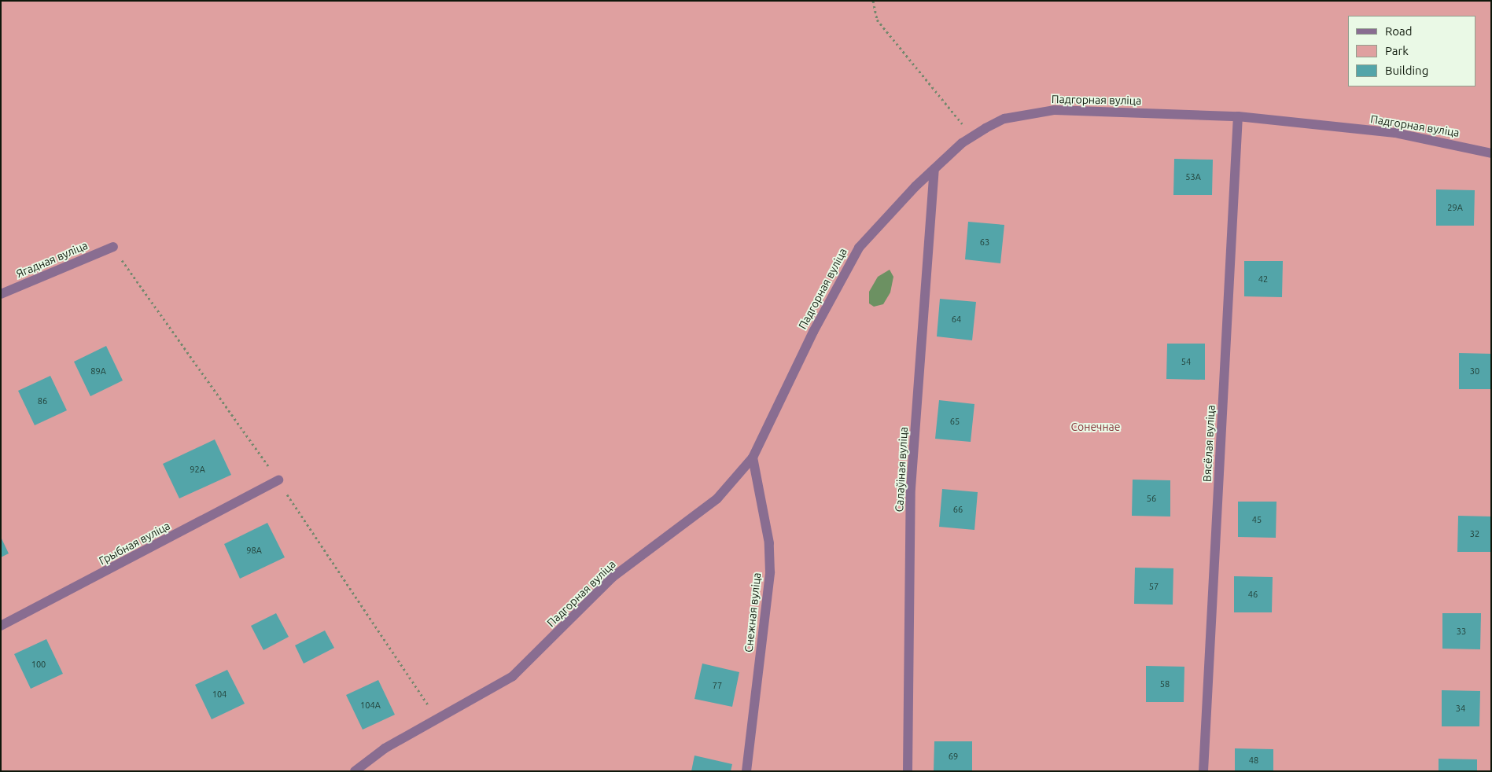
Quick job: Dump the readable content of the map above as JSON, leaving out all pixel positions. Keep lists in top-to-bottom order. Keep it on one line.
{"streets":{"street":["Падгорная вуліца","Ягадная вуліца","Вясёлая вуліца","Салаўіная вуліца","Грыбная вуліца","Снежная вуліца"]},"crossings":[["Падгорная вуліца","Вясёлая вуліца"],["Падгорная вуліца","Салаўіная вуліца"],["Падгорная вуліца","Снежная вуліца"]],"parks":["Сонечнае"],"house_numbers":["53А","29А","63","42","64","54","89А","30","86","65","92А","56","66","45","32","98А","57","46","33","100","58","77","104","104А","34","69","48"],"legend":["Road","Park","Building"]}
